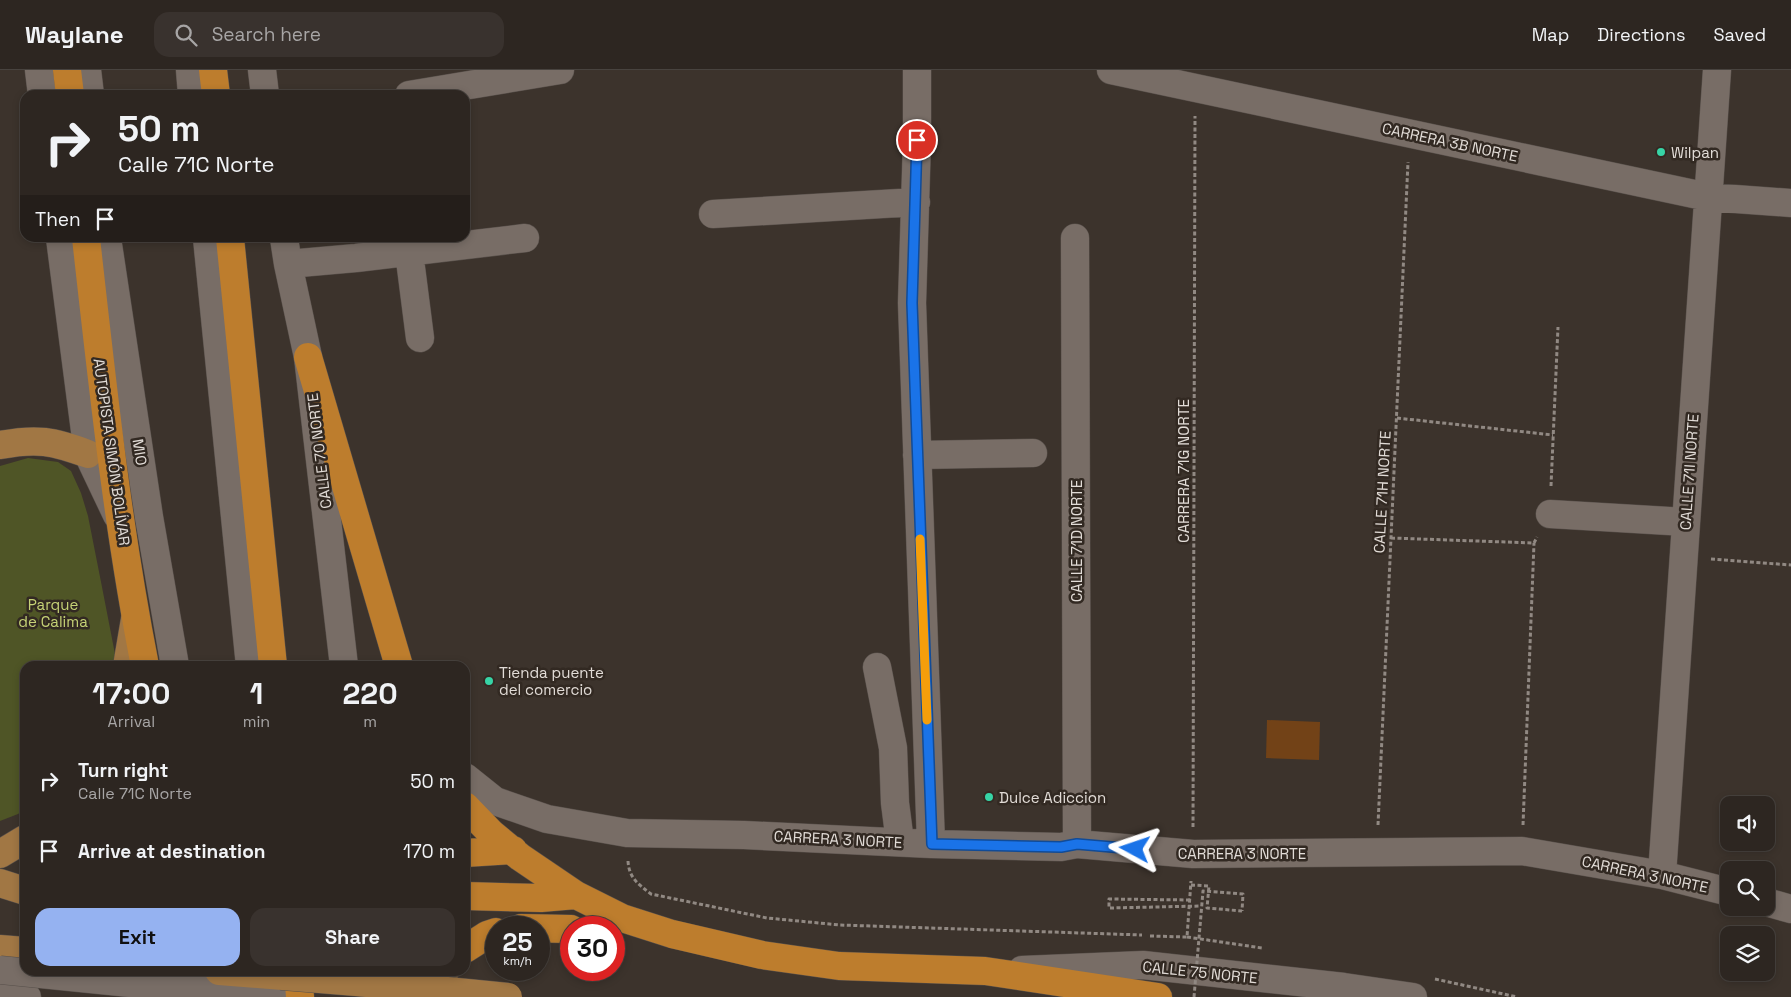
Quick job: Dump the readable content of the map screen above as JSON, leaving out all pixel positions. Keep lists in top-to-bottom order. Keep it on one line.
{"streets":{"highway":["AUTOPISTA SIMÓN BOLÍVAR"],"street":["CARRERA 3B NORTE","CALLE 70 NORTE","MIO","CALLE 71I NORTE","CALLE 71D NORTE","CARRERA 3 NORTE","CALLE 75 NORTE"],"path":["CARRERA 71G NORTE","CALLE 71H NORTE"]},"crossings":[["CARRERA 3B NORTE","CARRERA 71G NORTE"],["CARRERA 3B NORTE","CALLE 71I NORTE"],["CARRERA 3B NORTE","CALLE 71H NORTE"],["CARRERA 71G NORTE","CARRERA 3 NORTE"],["CALLE 71I NORTE","CARRERA 3 NORTE"],["CALLE 71H NORTE","CARRERA 3 NORTE"],["CALLE 71D NORTE","CARRERA 3 NORTE"]],"parks":["Parque de Calima"],"places":["Wilpan","Tienda puente del comercio","Dulce Adiccion"],"page":{"header":"Waylane","search":"Search here","nav":["Map","Directions","Saved"],"turn":["50 m","Calle 71C Norte"],"then":"Then","eta":["17:00","Arrival","1","min","220","m"],"list":[{"name":"Turn right","note":"Calle 71C Norte","value":"50 m"},{"name":"Arrive at destination","value":"170 m"}],"buttons":["Exit","Share"],"speed":"25 km/h","limit":"30"}}
